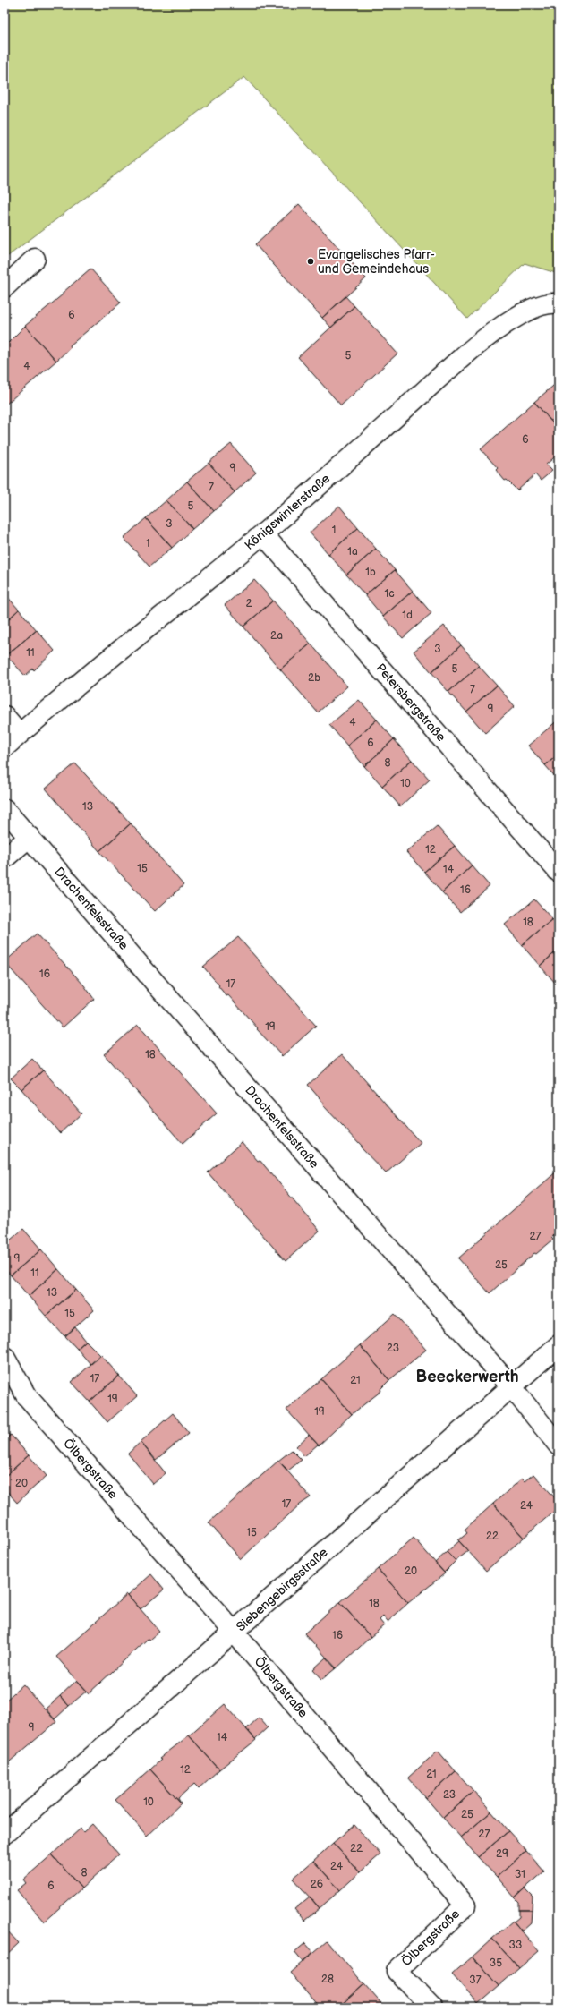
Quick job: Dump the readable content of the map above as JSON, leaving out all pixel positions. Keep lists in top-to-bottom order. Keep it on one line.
{"streets":{"street":["Königswinterstraße","Petersbergstraße","Drachenfelsstraße","Ölbergstraße","Siebengebirgsstraße"]},"crossings":[["Königswinterstraße","Petersbergstraße"],["Drachenfelsstraße","Siebengebirgsstraße"],["Ölbergstraße","Siebengebirgsstraße"]],"districts":["Beeckerwerth"],"places":["Evangelisches Pfarr- und Gemeindehaus"],"house_numbers":["6","5","4","6","9","7","5","3","1","1","1a","1b","1c","2","1d","2a","3","11","5","2b","7","9","4","6","8","10","13","12","15","14","16","18","16","17","19","18","27","9","25","11","13","15","23","17","21","19","19","20","17","24","15","22","20","18","16","9","14","12","21","23","10","25","27","22","29","24","8","31","26","6","33","35","28","37"]}
